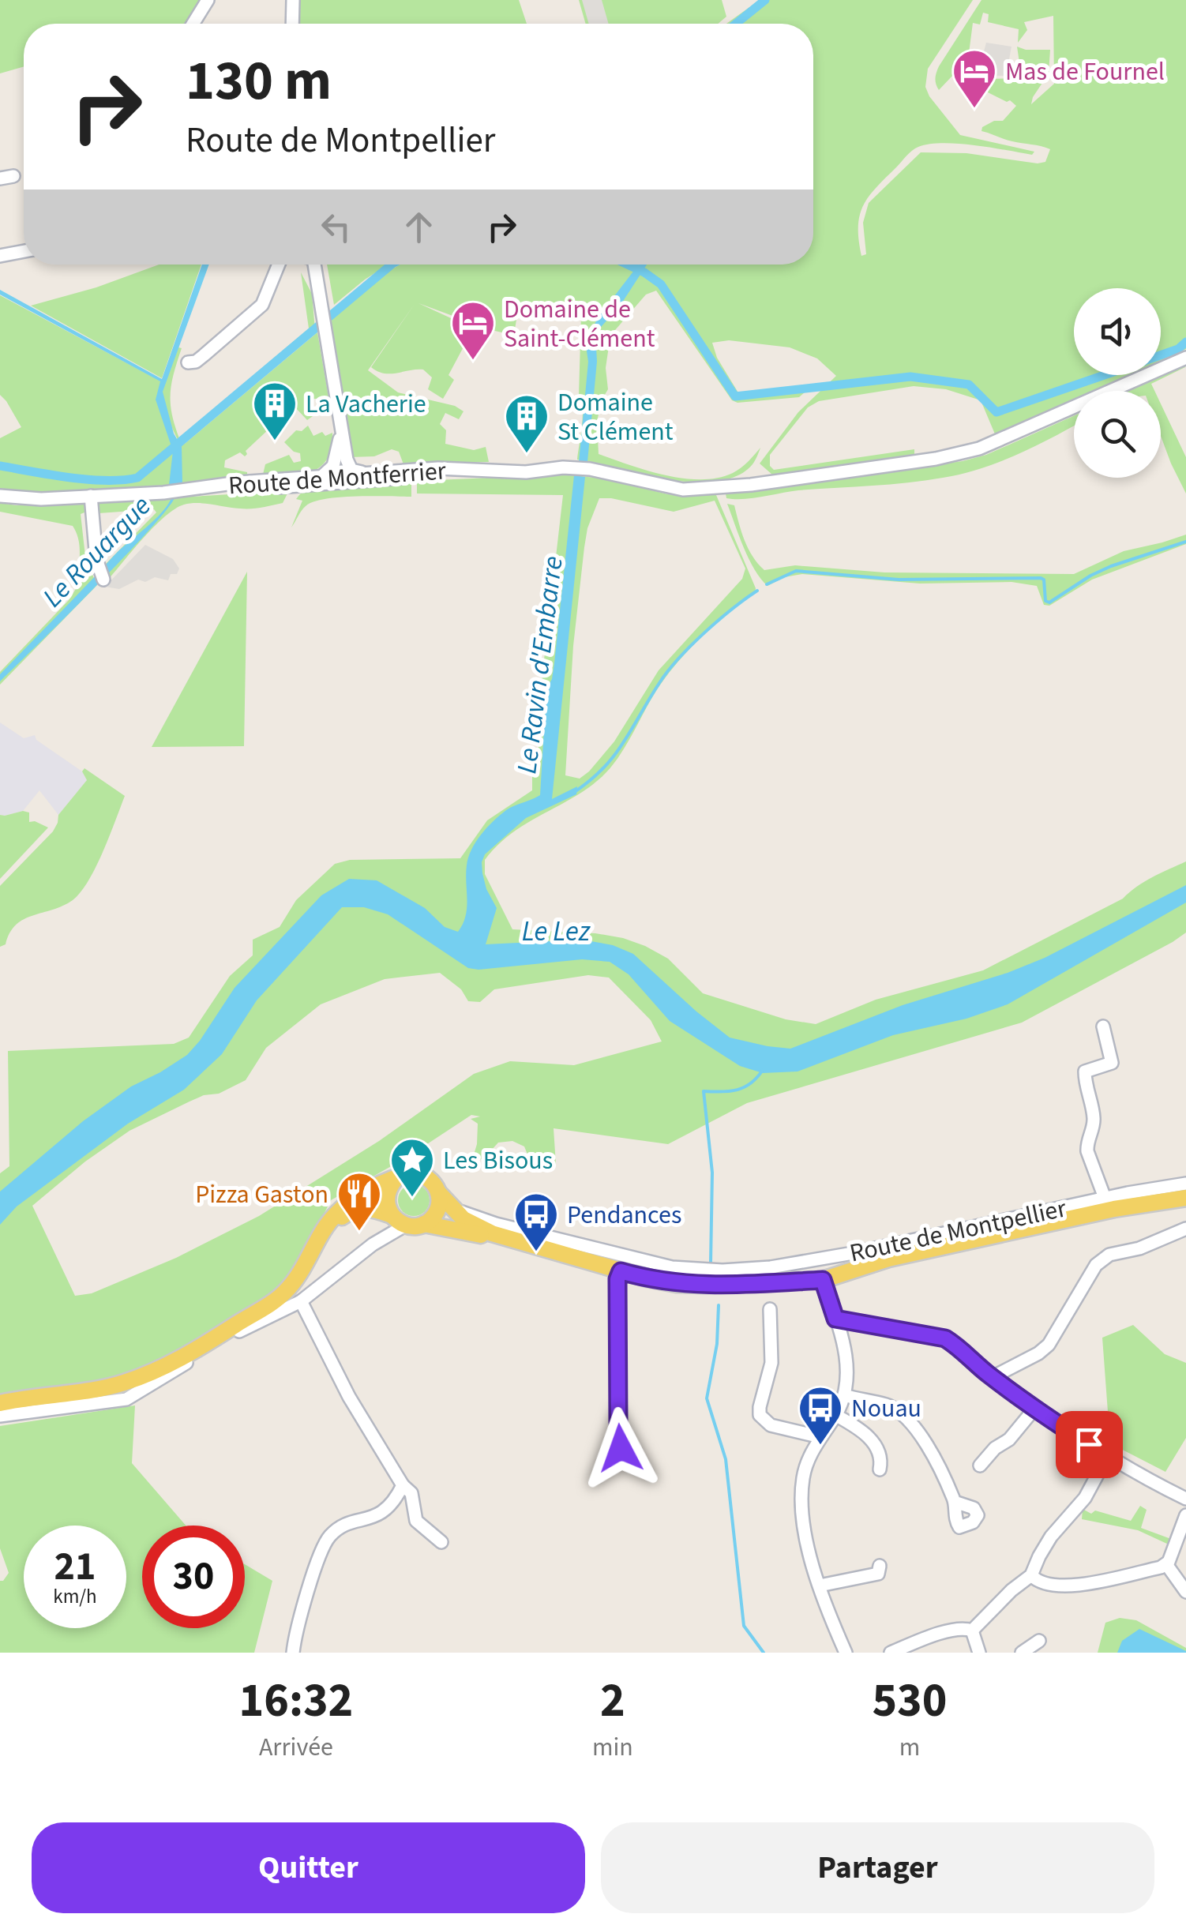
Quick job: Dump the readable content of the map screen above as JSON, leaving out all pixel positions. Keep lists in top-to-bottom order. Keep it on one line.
{"streets":{"main road":["Route de Montpellier"],"street":["Route de Montferrier"]},"water":["Le Rouargue","Le Ravin d'Embarre","Le Lez"],"places":{"hotel":["Mas de Fournel","Domaine de Saint-Clément"],"building":["La Vacherie","Domaine St Clément"],"place":["Les Bisous"],"restaurant":["Pizza Gaston"],"bus stop":["Pendances","Nouau"]},"page":{"turn":["130 m","Route de Montpellier"],"speed":"21 km/h","limit":"30","eta":["16:32","Arrivée","2","min","530","m"],"buttons":["Quitter","Partager"]}}
